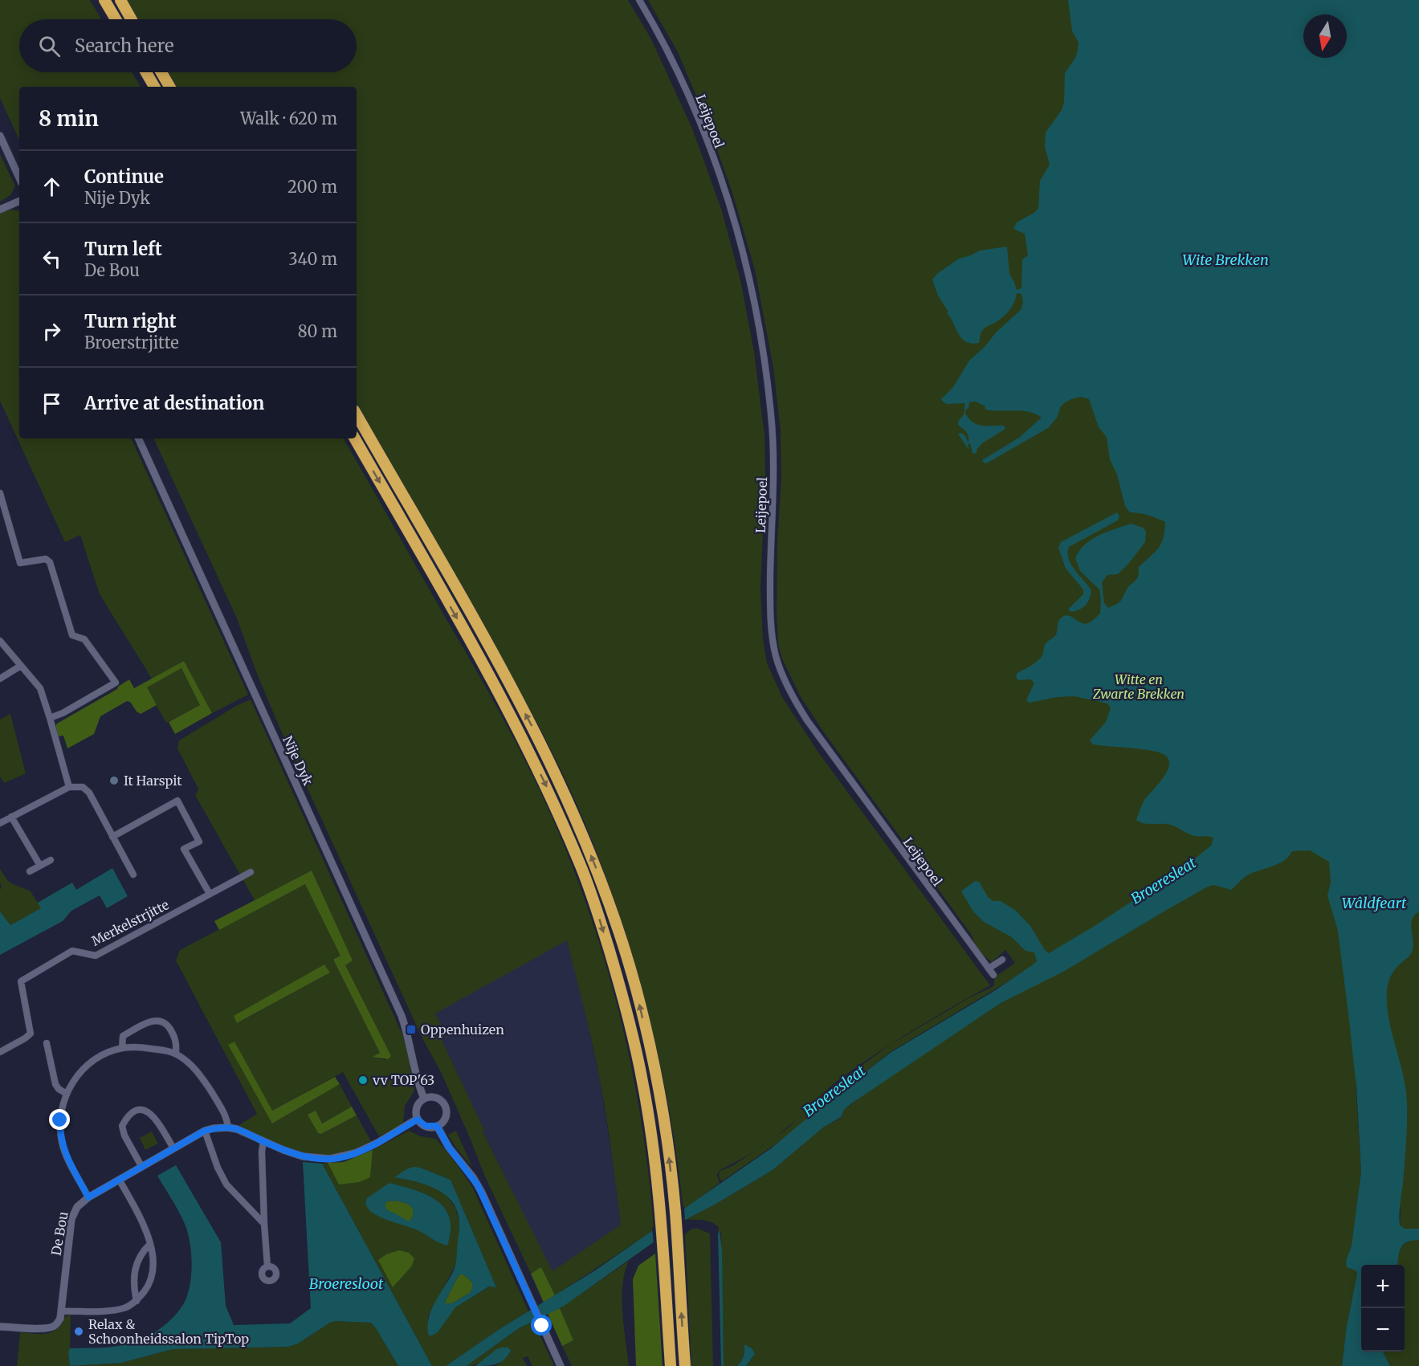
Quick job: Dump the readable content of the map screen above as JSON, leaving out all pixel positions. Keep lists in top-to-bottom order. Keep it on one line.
{"streets":{"street":["Leijepoel","Nije Dyk","Merkelstrjitte","De Bou"]},"crossings":[["Nije Dyk","De Bou"]],"water":["Wite Brekken","Broeresleat","Wâldfeart","Broeresloot"],"parks":["Witte en Zwarte Brekken"],"places":{"other":["It Harspit","vv TOP'63","Relax & Schoonheidssalon TipTop"],"transit":["Oppenhuizen"]},"north":"bottom","page":{"search":"Search here","heading":["8 min","Walk · 620 m"],"list":[["Continue","Nije Dyk","200 m"],["Turn left","De Bou","340 m"],["Turn right","Broerstrjitte","80 m"],"Arrive at destination"],"map_buttons":["+","−"]}}
